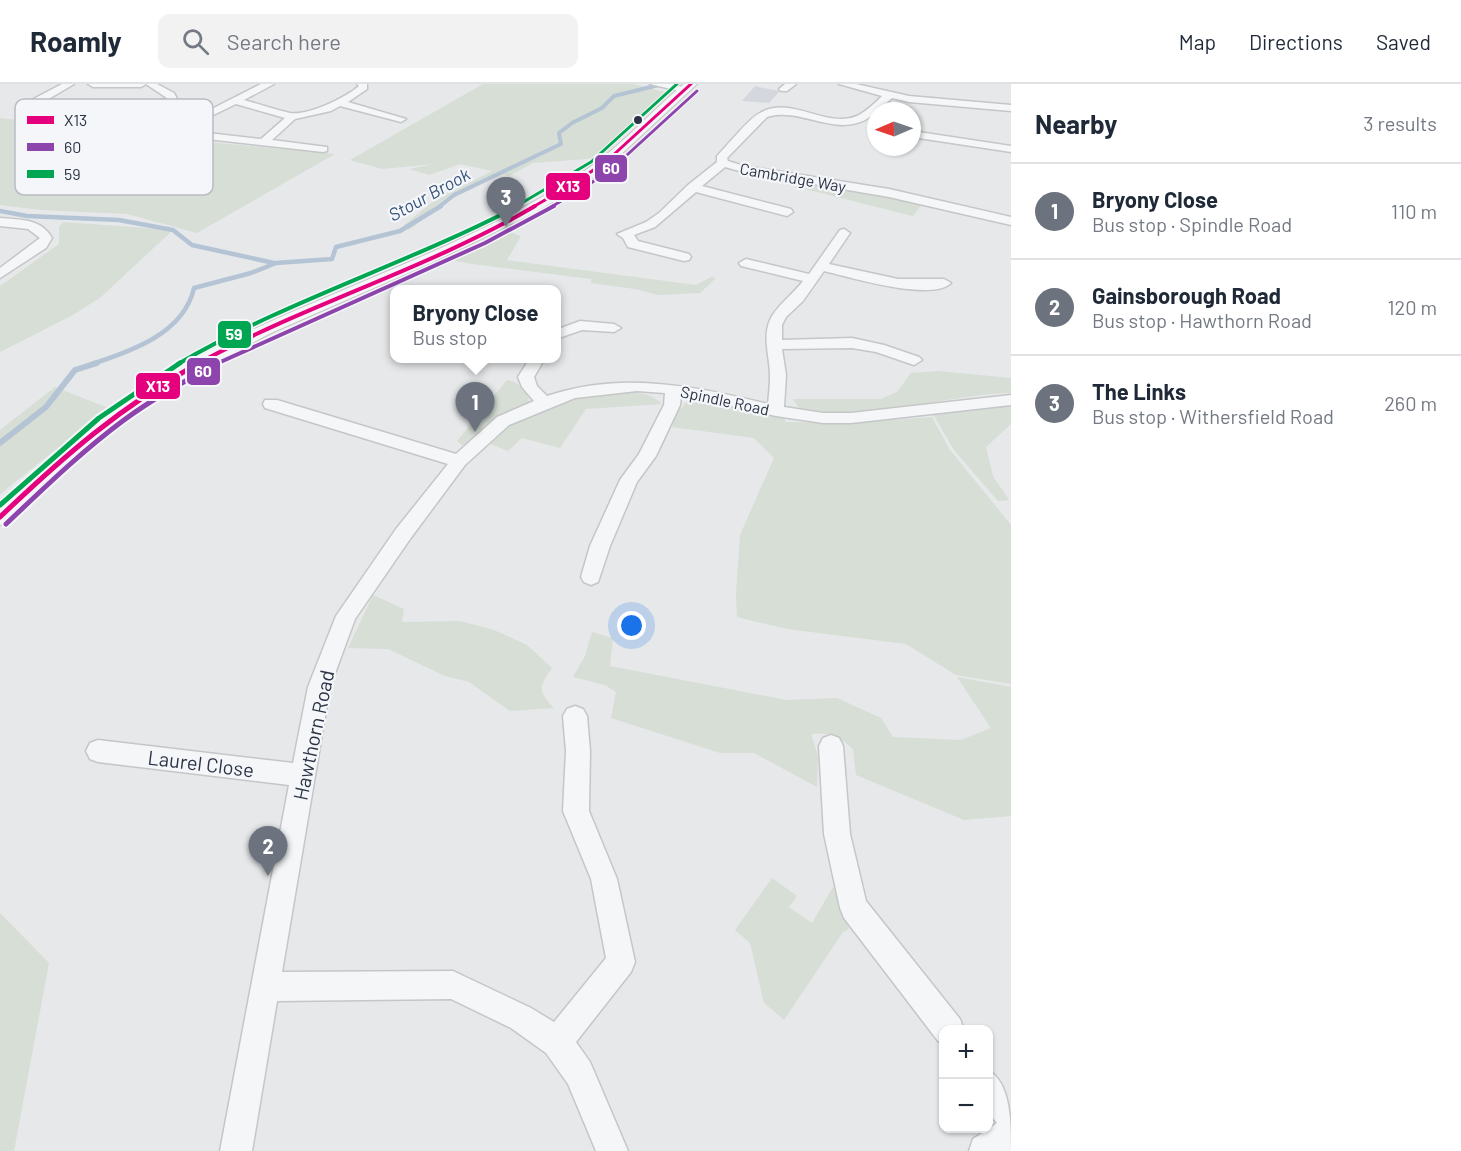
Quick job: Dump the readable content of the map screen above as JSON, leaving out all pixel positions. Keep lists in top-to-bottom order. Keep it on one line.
{"streets":{"street":["Cambridge Way","Spindle Road","Hawthorn Road","Laurel Close"]},"crossings":[["Spindle Road","Hawthorn Road"],["Hawthorn Road","Laurel Close"]],"water":["Stour Brook"],"lines":["transit line X13","transit line 59","transit line 60"],"legend":["X13","60","59"],"north":"left","page":{"header":"Roamly","search":"Search here","nav":["Map","Directions","Saved"],"heading":["Nearby","3 results"],"list":[{"mark":"1","name":"Bryony Close","note":"Bus stop · Spindle Road","value":"110 m"},{"mark":"2","name":"Gainsborough Road","note":"Bus stop · Hawthorn Road","value":"120 m"},{"mark":"3","name":"The Links","note":"Bus stop · Withersfield Road","value":"260 m"}],"pins":["3","1","2"],"popup":["Bryony Close","Bus stop"],"map_buttons":["+","−"]}}
